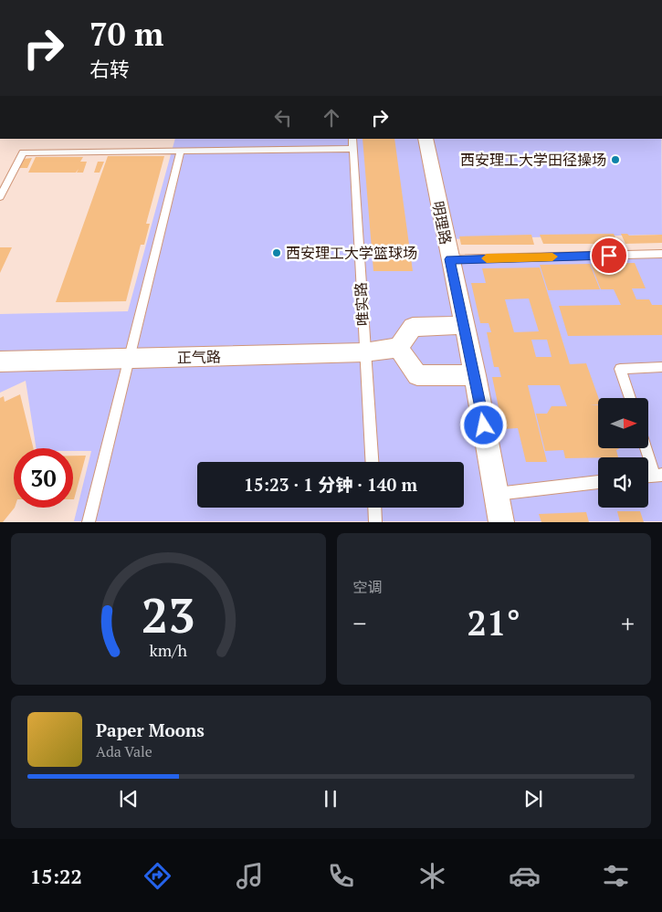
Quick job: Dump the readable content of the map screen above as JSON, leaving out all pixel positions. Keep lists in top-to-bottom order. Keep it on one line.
{"streets":{"street":["明理路","正气路"],"lane":["唯实路"]},"crossings":[["唯实路","正气路"]],"places":["西安理工大学田径操场","西安理工大学篮球场"],"north":"right","page":{"turn":["70 m","右转"],"limit":"30","trip":"15:23 · 1 分钟 · 140 m","tile":"空调","heat":["−","21°","+"],"song":["Paper Moons","Ada Vale"],"tabs":"15:22","gauge":["23","km/h"]}}
